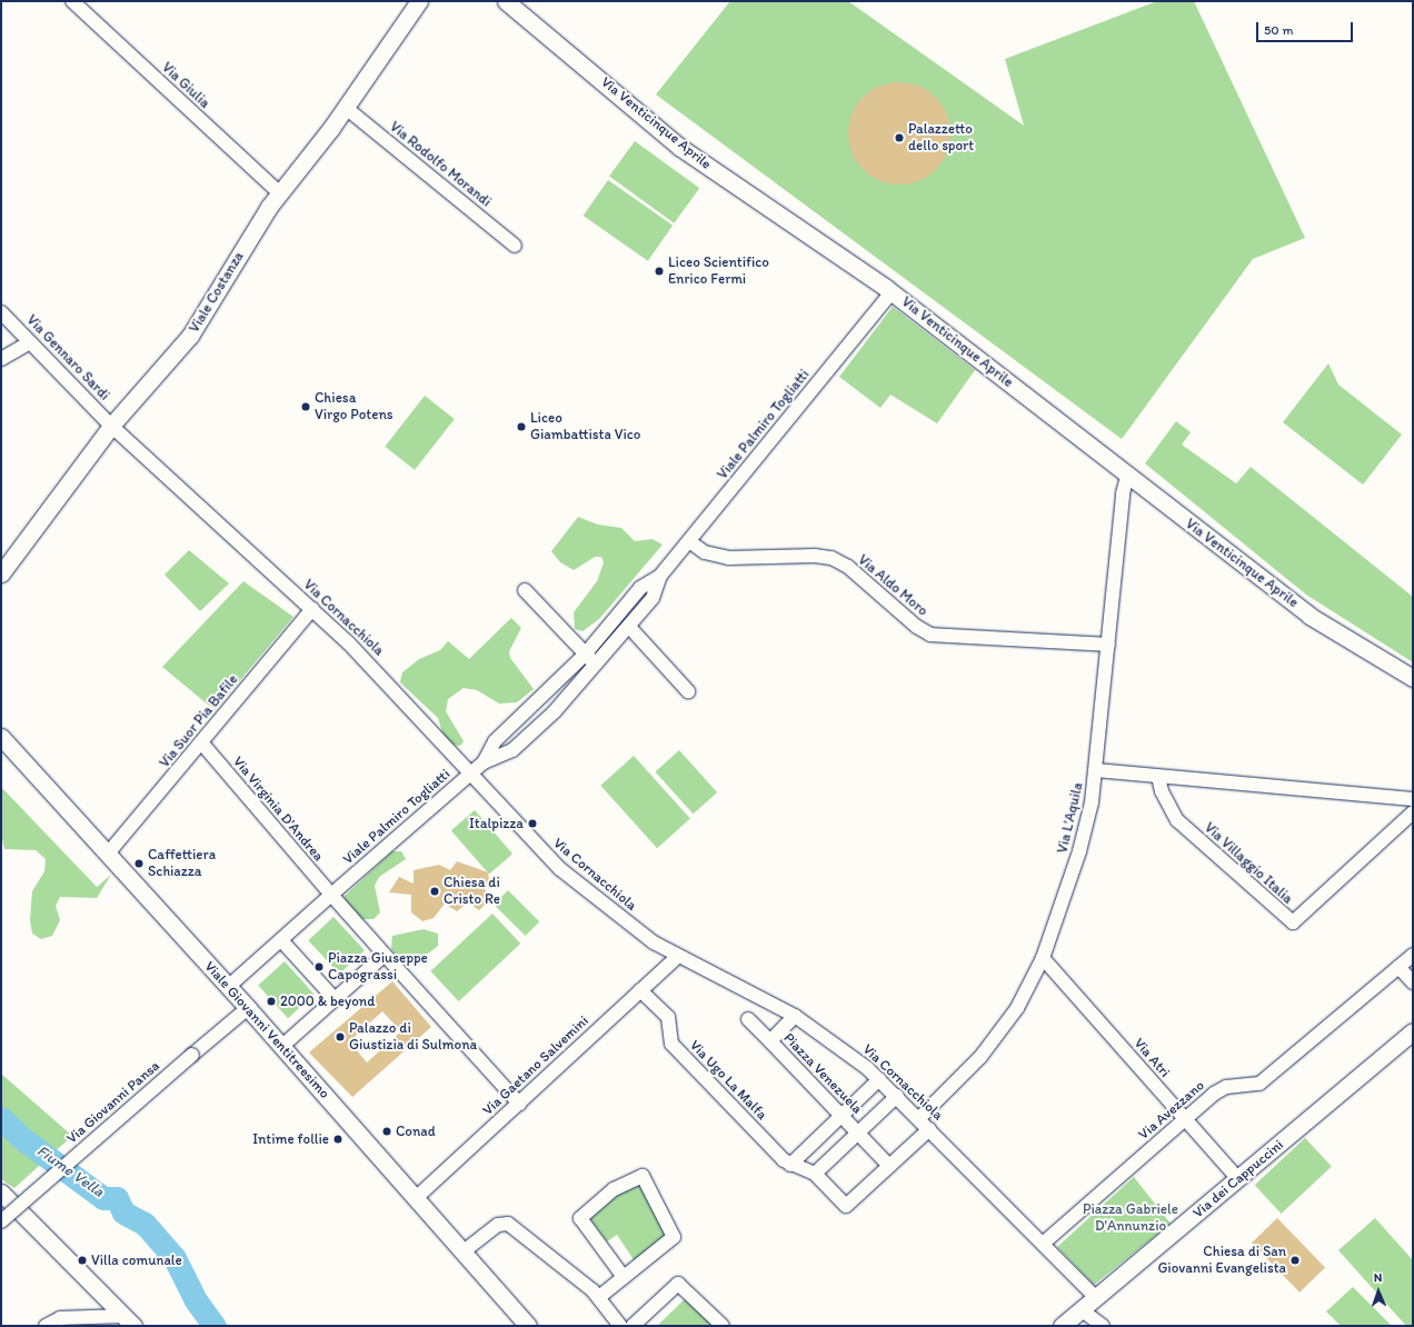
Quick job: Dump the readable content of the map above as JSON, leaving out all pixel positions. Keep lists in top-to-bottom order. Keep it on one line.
{"streets":{"street":["Via Giulia","Via Venticinque Aprile","Via Rodolfo Morandi","Viale Costanza","Via Gennaro Sardi","Viale Palmiro Togliatti","Via Aldo Moro","Via Cornacchiola","Via Suor Pia Bafile","Via Virginia D'Andrea","Via L'Aquila","Via Villaggio Italia","Viale Giovanni Ventitreesimo","Via Atri","Via Gaetano Salvemini","Piazza Venezuela","Via Ugo La Malfa","Via Giovanni Pansa","Via Avezzano","Via dei Cappuccini"]},"crossings":[["Via Giulia","Viale Costanza"],["Via Venticinque Aprile","Viale Palmiro Togliatti"],["Via Venticinque Aprile","Via L'Aquila"],["Via Rodolfo Morandi","Viale Costanza"],["Viale Costanza","Via Gennaro Sardi"],["Viale Costanza","Via Cornacchiola"],["Via Gennaro Sardi","Via Cornacchiola"],["Viale Palmiro Togliatti","Via Aldo Moro"],["Viale Palmiro Togliatti","Via Cornacchiola"],["Viale Palmiro Togliatti","Via Virginia D'Andrea"],["Via Aldo Moro","Via L'Aquila"],["Via Cornacchiola","Via Suor Pia Bafile"],["Via Cornacchiola","Via L'Aquila"],["Via Cornacchiola","Via Gaetano Salvemini"],["Via Cornacchiola","Piazza Venezuela"],["Via Cornacchiola","Via Avezzano"],["Via Cornacchiola","Via dei Cappuccini"],["Via Suor Pia Bafile","Via Virginia D'Andrea"],["Via Suor Pia Bafile","Viale Giovanni Ventitreesimo"],["Via L'Aquila","Via Atri"],["Viale Giovanni Ventitreesimo","Via Gaetano Salvemini"],["Viale Giovanni Ventitreesimo","Via Giovanni Pansa"],["Via Atri","Via Avezzano"],["Via Atri","Via dei Cappuccini"],["Via Gaetano Salvemini","Via Ugo La Malfa"],["Piazza Venezuela","Via Ugo La Malfa"]],"water":["Fiume Vella"],"parks":["Piazza Gabriele D'Annunzio"],"places":["Palazzetto dello sport","Liceo Scientifico Enrico Fermi","Chiesa Virgo Potens","Liceo Giambattista Vico","Italpizza","Caffettiera Schiazza","Chiesa di Cristo Re","Piazza Giuseppe Capograssi","2000 & beyond","Palazzo di Giustizia di Sulmona","Conad","Intime follie","Villa comunale","Chiesa di San Giovanni Evangelista"],"scale_bar":"50 m","north":"top"}
